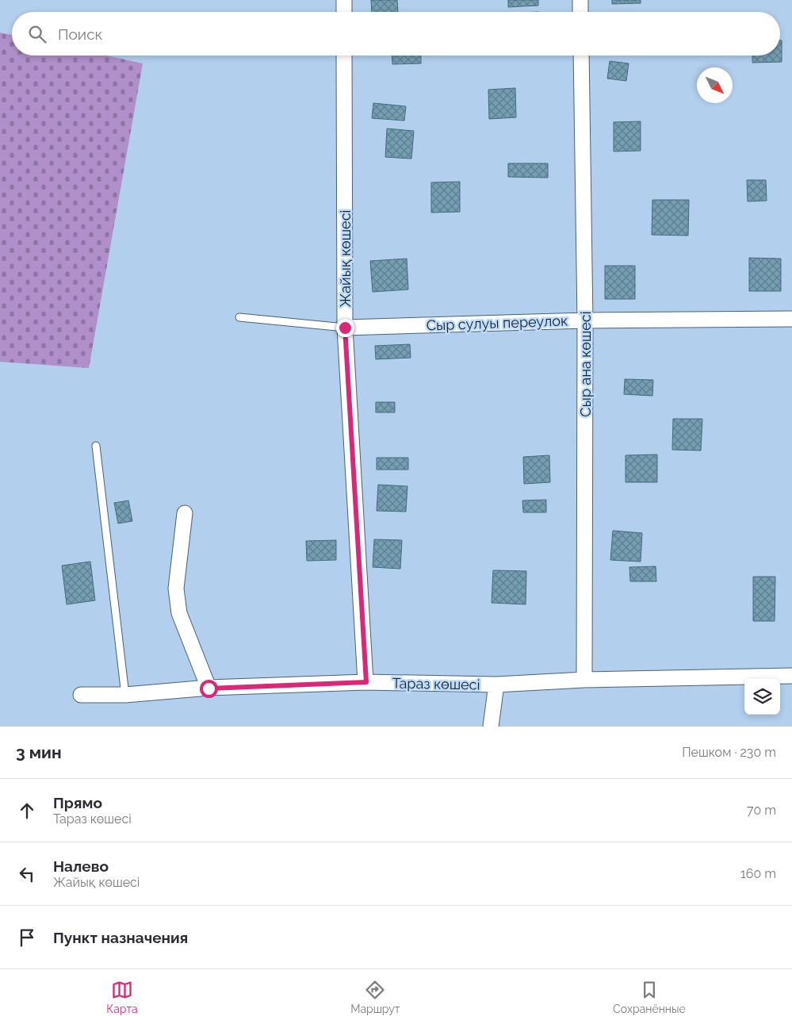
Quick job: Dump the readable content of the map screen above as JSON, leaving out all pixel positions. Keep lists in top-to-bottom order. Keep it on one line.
{"streets":{"street":["Жайық көшесі","Сыр сулуы переулок","Сыр ана көшесі","Тараз көшесі"]},"crossings":[["Жайық көшесі","Сыр сулуы переулок"],["Жайық көшесі","Тараз көшесі"],["Сыр сулуы переулок","Сыр ана көшесі"],["Сыр ана көшесі","Тараз көшесі"]],"north":"bottom right","page":{"search":"Поиск","heading":["3 мин","Пешком · 230 m"],"list":[["Прямо","Тараз көшесі","70 m"],["Налево","Жайық көшесі","160 m"],"Пункт назначения"],"nav":["Карта","Маршрут","Сохранённые"]}}
